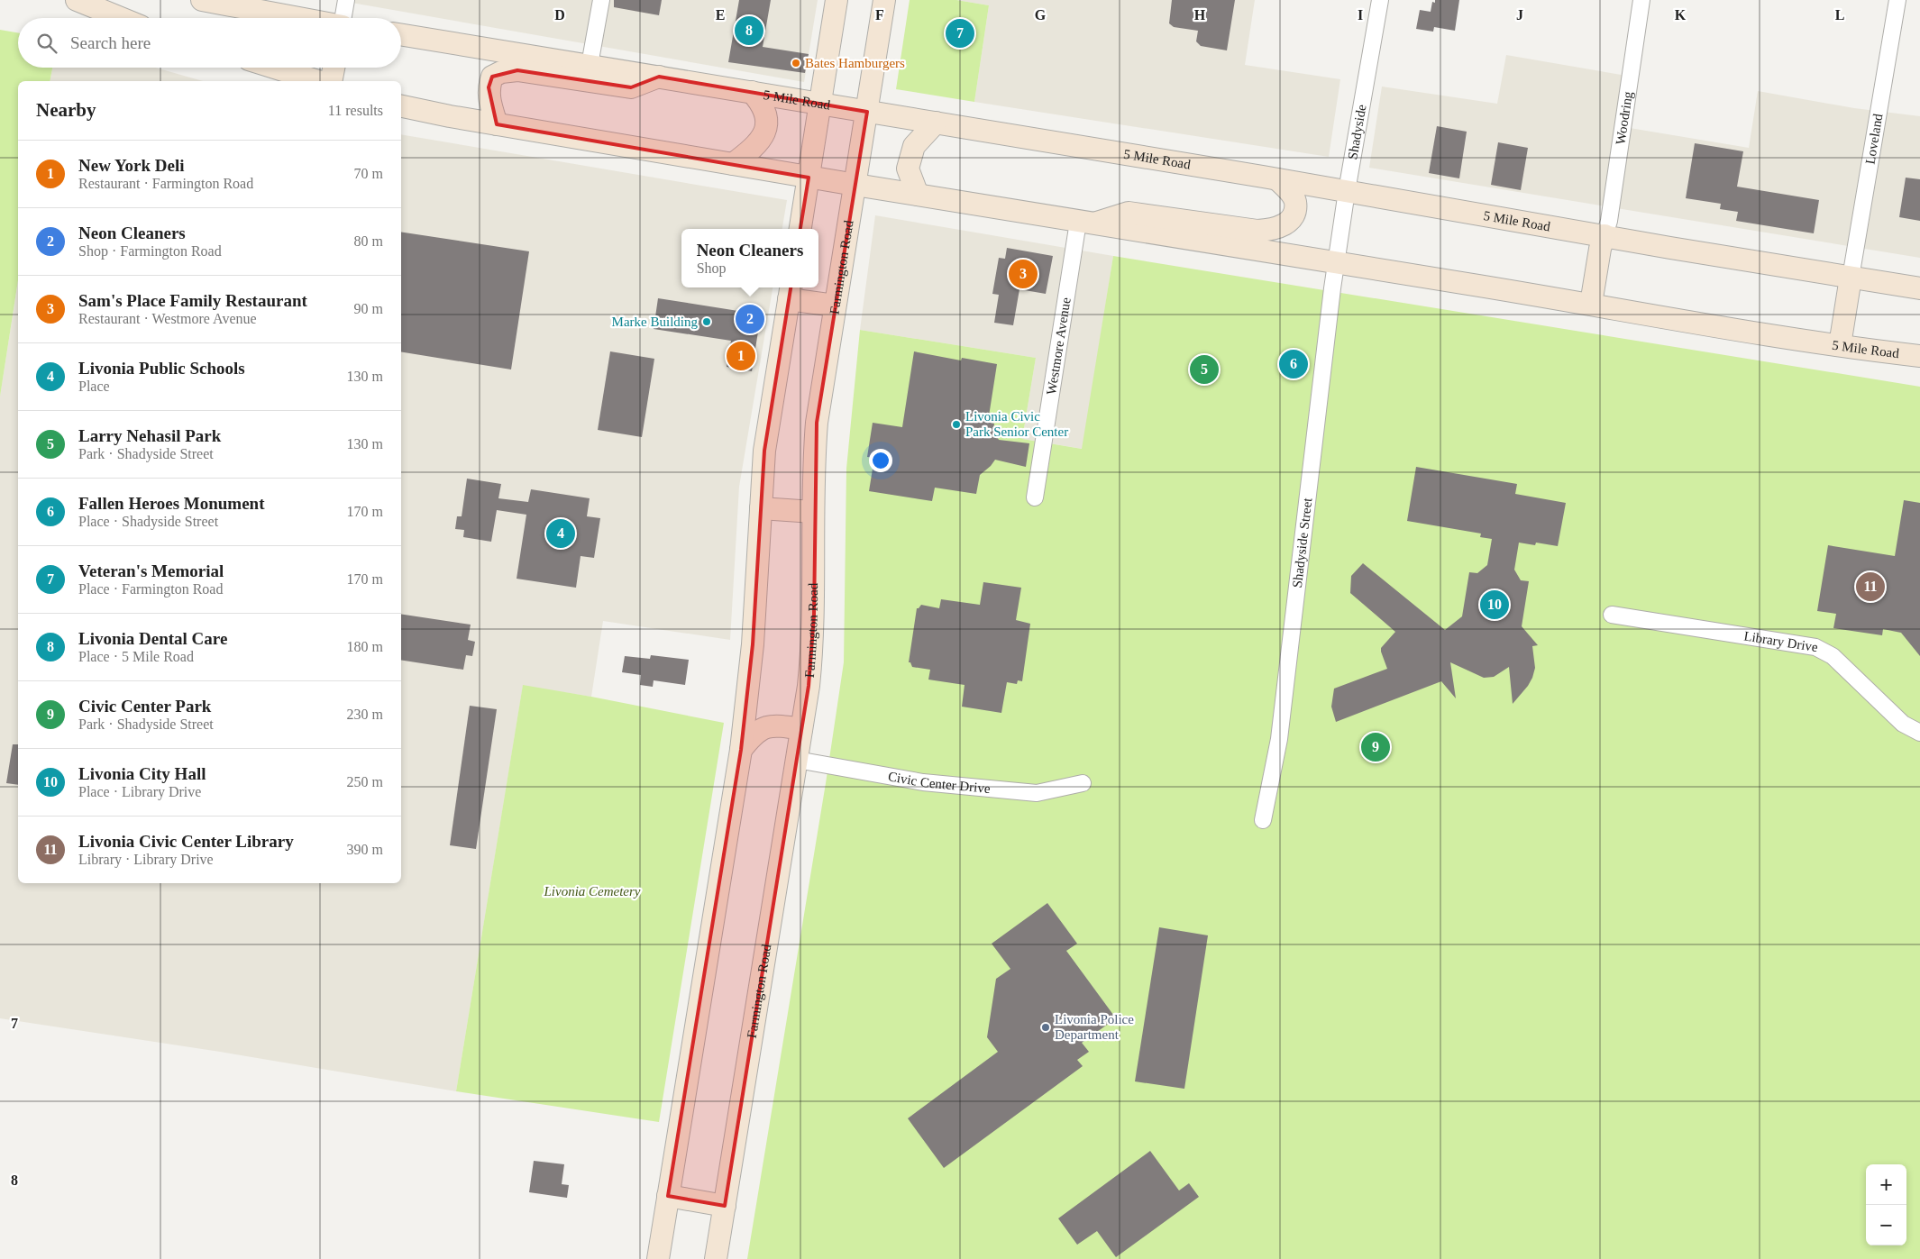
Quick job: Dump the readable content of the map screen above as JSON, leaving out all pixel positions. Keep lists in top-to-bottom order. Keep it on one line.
{"streets":{"main road":["5 Mile Road","Farmington Road"],"street":["Woodring","Shadyside","Loveland","Westmore Avenue","Shadyside Street","Library Drive","Civic Center Drive"]},"crossings":[["5 Mile Road","Woodring"],["5 Mile Road","Shadyside"],["5 Mile Road","Loveland"],["5 Mile Road","Farmington Road"],["5 Mile Road","Westmore Avenue"],["5 Mile Road","Shadyside Street"],["Shadyside","Shadyside Street"],["Farmington Road","Civic Center Drive"]],"parks":["Livonia Cemetery"],"places":["Bates Hamburgers","Marke Building","Livonia Civic Park Senior Center","Livonia Police Department"],"page":{"pins":["8","7","3","2","1","6","5","4","11","10","9"],"search":"Search here","heading":["Nearby","11 results"],"list":[{"mark":"1","name":"New York Deli","note":"Restaurant · Farmington Road","value":"70 m"},{"mark":"2","name":"Neon Cleaners","note":"Shop · Farmington Road","value":"80 m"},{"mark":"3","name":"Sam's Place Family Restaurant","note":"Restaurant · Westmore Avenue","value":"90 m"},{"mark":"4","name":"Livonia Public Schools","note":"Place","value":"130 m"},{"mark":"5","name":"Larry Nehasil Park","note":"Park · Shadyside Street","value":"130 m"},{"mark":"6","name":"Fallen Heroes Monument","note":"Place · Shadyside Street","value":"170 m"},{"mark":"7","name":"Veteran's Memorial","note":"Place · Farmington Road","value":"170 m"},{"mark":"8","name":"Livonia Dental Care","note":"Place · 5 Mile Road","value":"180 m"},{"mark":"9","name":"Civic Center Park","note":"Park · Shadyside Street","value":"230 m"},{"mark":"10","name":"Livonia City Hall","note":"Place · Library Drive","value":"250 m"},{"mark":"11","name":"Livonia Civic Center Library","note":"Library · Library Drive","value":"390 m"}],"popup":["Neon Cleaners","Shop"],"map_buttons":["+","−"]},"grid":{"columns":["D","E","F","G","H","I","J","K","L"],"rows":["7","8"]}}
